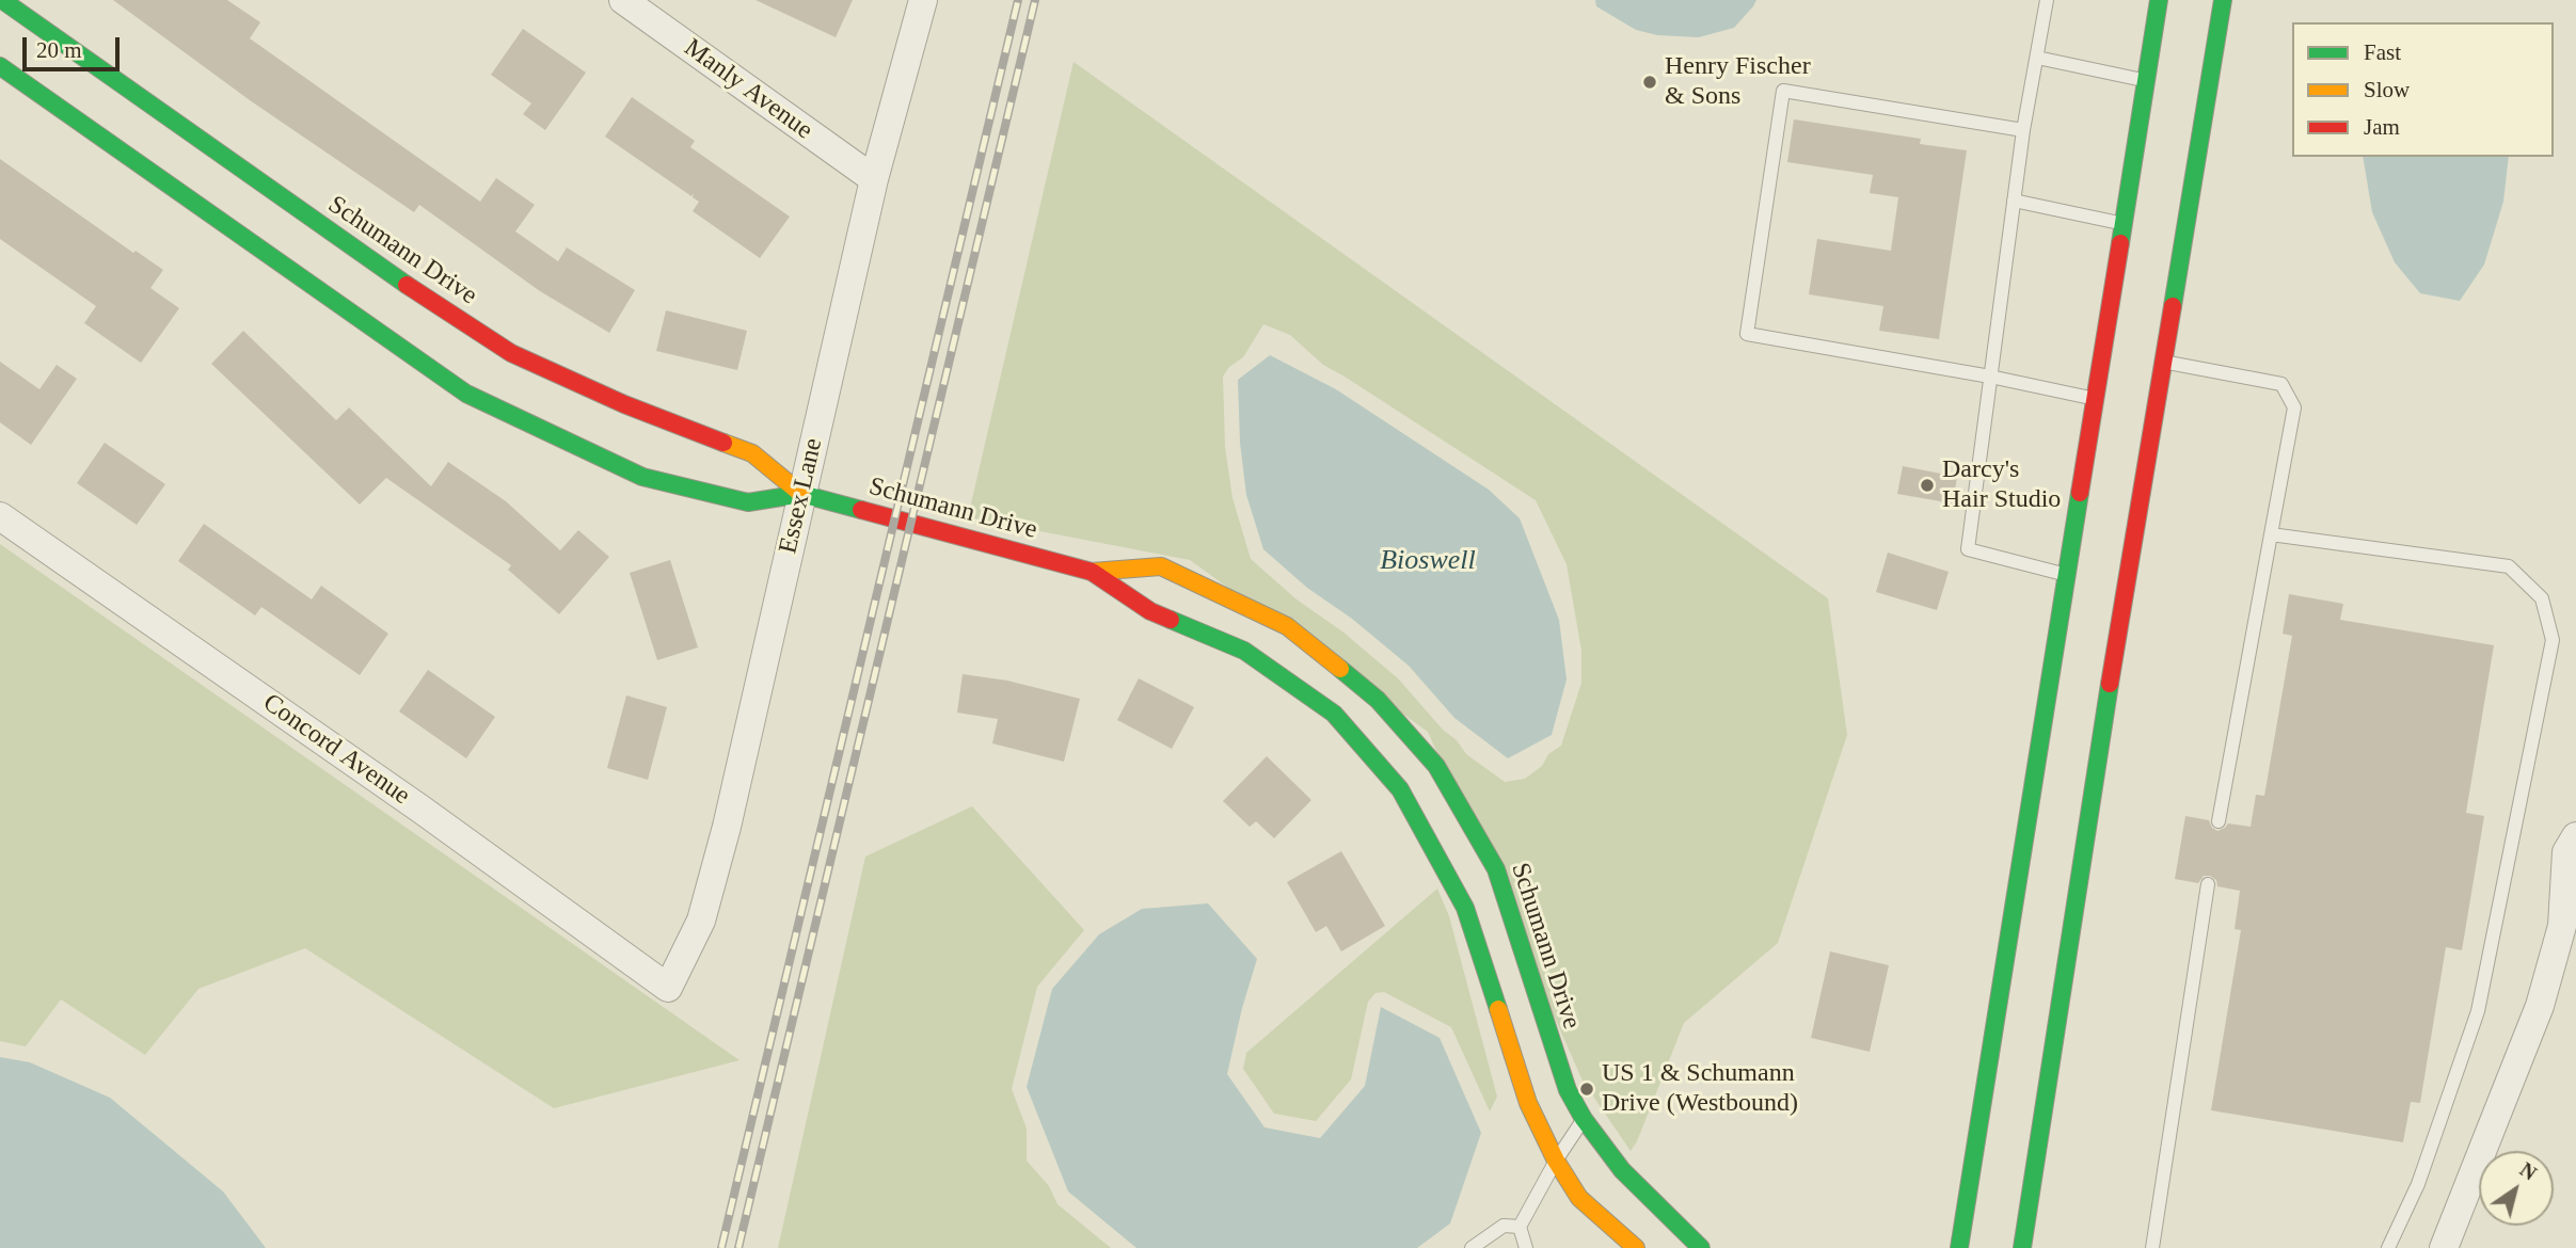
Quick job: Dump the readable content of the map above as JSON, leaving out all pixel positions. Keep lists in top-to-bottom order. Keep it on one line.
{"streets":{"street":["Manly Avenue","Schumann Drive","Essex Lane","Concord Avenue"]},"crossings":[["Manly Avenue","Essex Lane"],["Schumann Drive","Essex Lane"],["Essex Lane","Concord Avenue"]],"water":["Bioswell"],"places":["Henry Fischer & Sons","Darcy's Hair Studio","US 1 & Schumann Drive (Westbound)"],"legend":["Fast","Slow","Jam"],"scale_bar":"20 m","north":"top right"}
